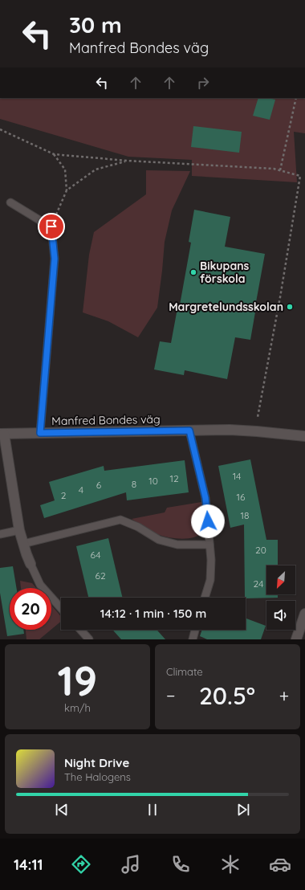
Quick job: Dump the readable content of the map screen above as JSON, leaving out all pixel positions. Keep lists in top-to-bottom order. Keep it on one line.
{"streets":{"street":["Manfred Bondes väg"]},"places":["Bikupans förskola","Margretelundsskolan"],"house_numbers":["14","12","10","8","6","4","2","16","18","20","64","62","24"],"north":"bottom left","page":{"turn":["30 m","Manfred Bondes väg"],"limit":"20","trip":"14:12 · 1 min · 150 m","tile":[["19","km/h"],"Climate"],"heat":["−","20.5°","+"],"song":["Night Drive","The Halogens"],"tabs":"14:11"}}
